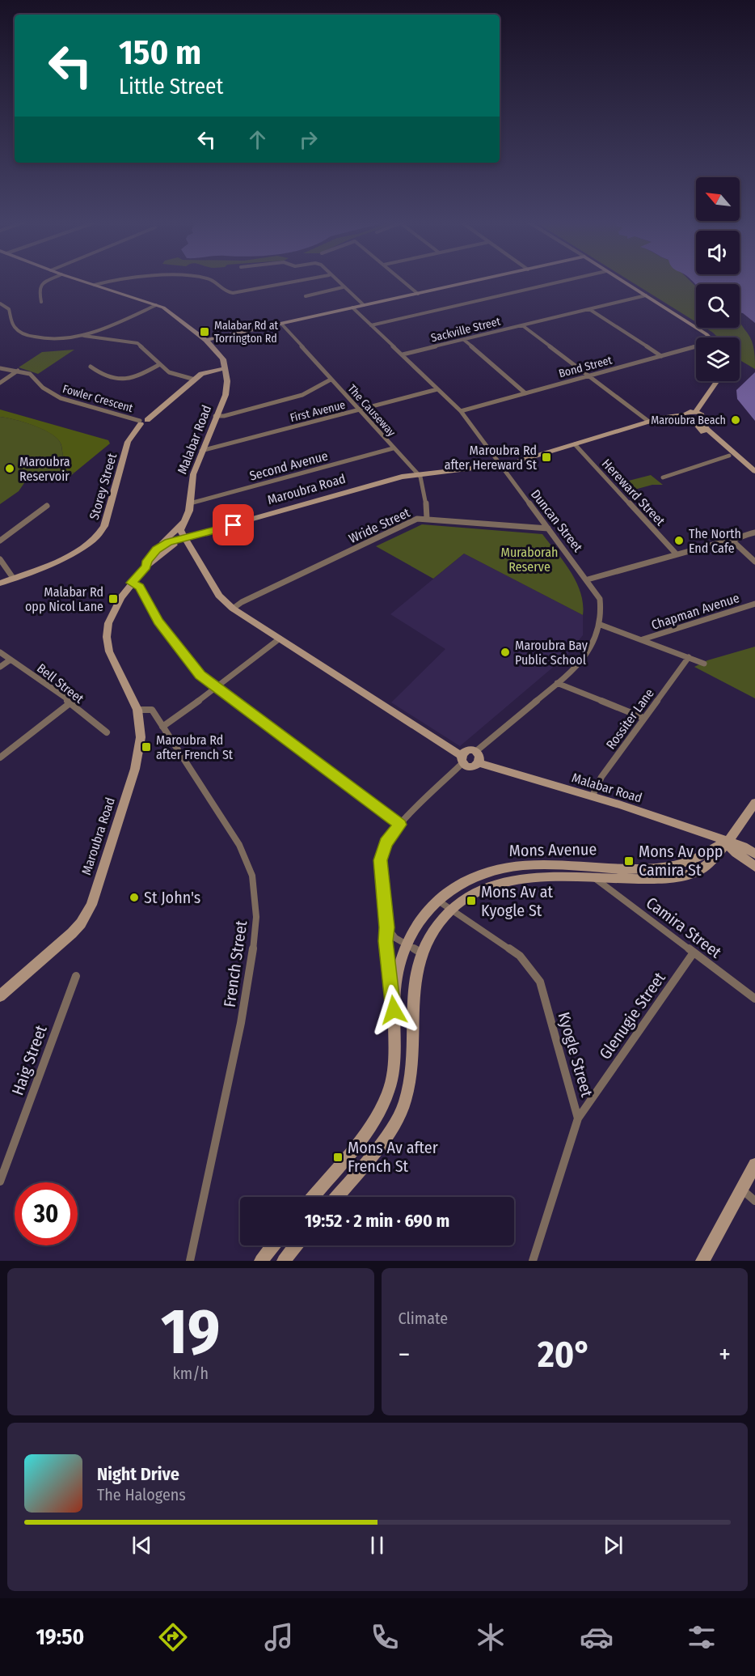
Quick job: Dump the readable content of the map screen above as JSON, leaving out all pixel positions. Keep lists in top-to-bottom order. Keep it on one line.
{"streets":{"street":["Sackville Street","Bond Street","Fowler Crescent","The Causeway","First Avenue","Malabar Road","Second Avenue","Storey Street","Maroubra Road","Hereward Street","Duncan Street","Wride Street","Chapman Avenue","Bell Street","Rossiter Lane","Mons Avenue","Camira Street","French Street","Glenugie Street","Kyogle Street","Haig Street"]},"crossings":[["Sackville Street","Duncan Street"],["Bond Street","Duncan Street"],["Fowler Crescent","Storey Street"],["The Causeway","First Avenue"],["The Causeway","Second Avenue"],["The Causeway","Maroubra Road"],["The Causeway","Wride Street"],["First Avenue","Malabar Road"],["First Avenue","Duncan Street"],["Malabar Road","Second Avenue"],["Malabar Road","Storey Street"],["Malabar Road","Maroubra Road"],["Malabar Road","Duncan Street"],["Malabar Road","Rossiter Lane"],["Malabar Road","Mons Avenue"],["Maroubra Road","Hereward Street"],["Maroubra Road","Duncan Street"],["Maroubra Road","French Street"],["Duncan Street","Wride Street"],["Mons Avenue","Camira Street"],["Mons Avenue","Kyogle Street"],["Camira Street","Glenugie Street"],["Glenugie Street","Kyogle Street"]],"parks":["Muraborah Reserve"],"places":{"transit":["Malabar Rd at Torrington Rd","Maroubra Rd after Hereward St","Malabar Rd opp Nicol Lane","Maroubra Rd after French St","Mons Av opp Camira St","Mons Av at Kyogle St","Mons Av after French St"],"other":["Maroubra Beach","Maroubra Reservoir","The North End Cafe","Maroubra Bay Public School","St John's"]},"north":"top left","page":{"turn":["150 m","Little Street"],"limit":"30","trip":"19:52 · 2 min · 690 m","tile":[["19","km/h"],"Climate"],"heat":["−","20°","+"],"song":["Night Drive","The Halogens"],"tabs":"19:50"}}
